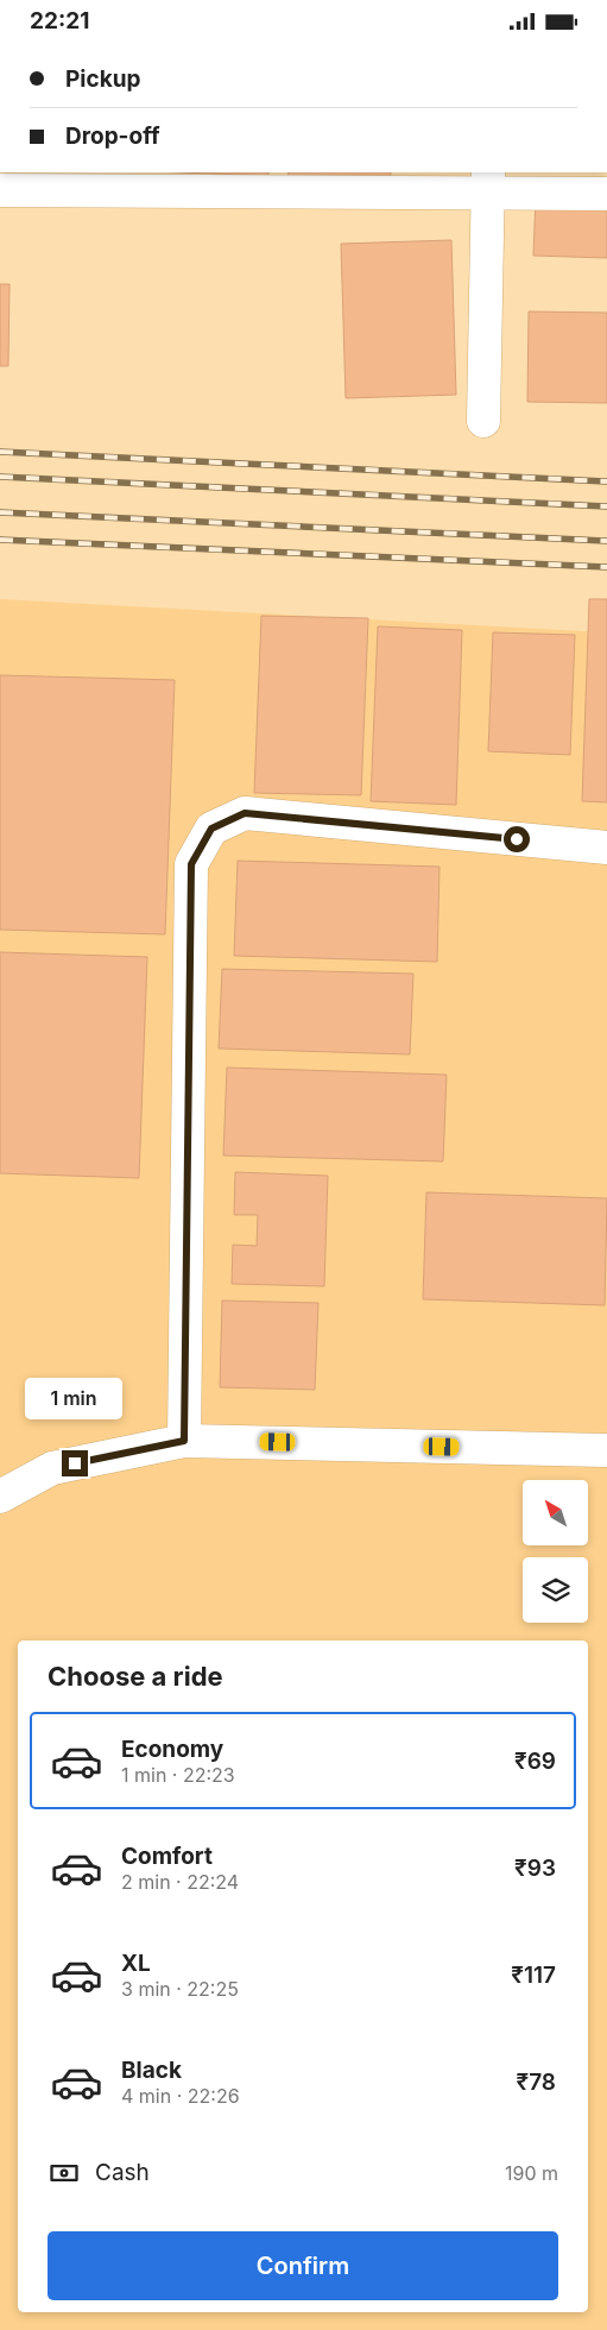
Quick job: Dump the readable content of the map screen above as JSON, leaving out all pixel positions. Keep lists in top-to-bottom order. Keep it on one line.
{"north":"top left","page":{"status":"22:21","banner":["Pickup","Drop-off"],"bubble":"1 min","heading":"Choose a ride","list":[{"name":"Economy","note":"1 min · 22:23","value":"₹69"},{"name":"Comfort","note":"2 min · 22:24","value":"₹93"},{"name":"XL","note":"3 min · 22:25","value":"₹117"},{"name":"Black","note":"4 min · 22:26","value":"₹78"}],"pay":["Cash","190 m"],"buttons":"Confirm"}}
